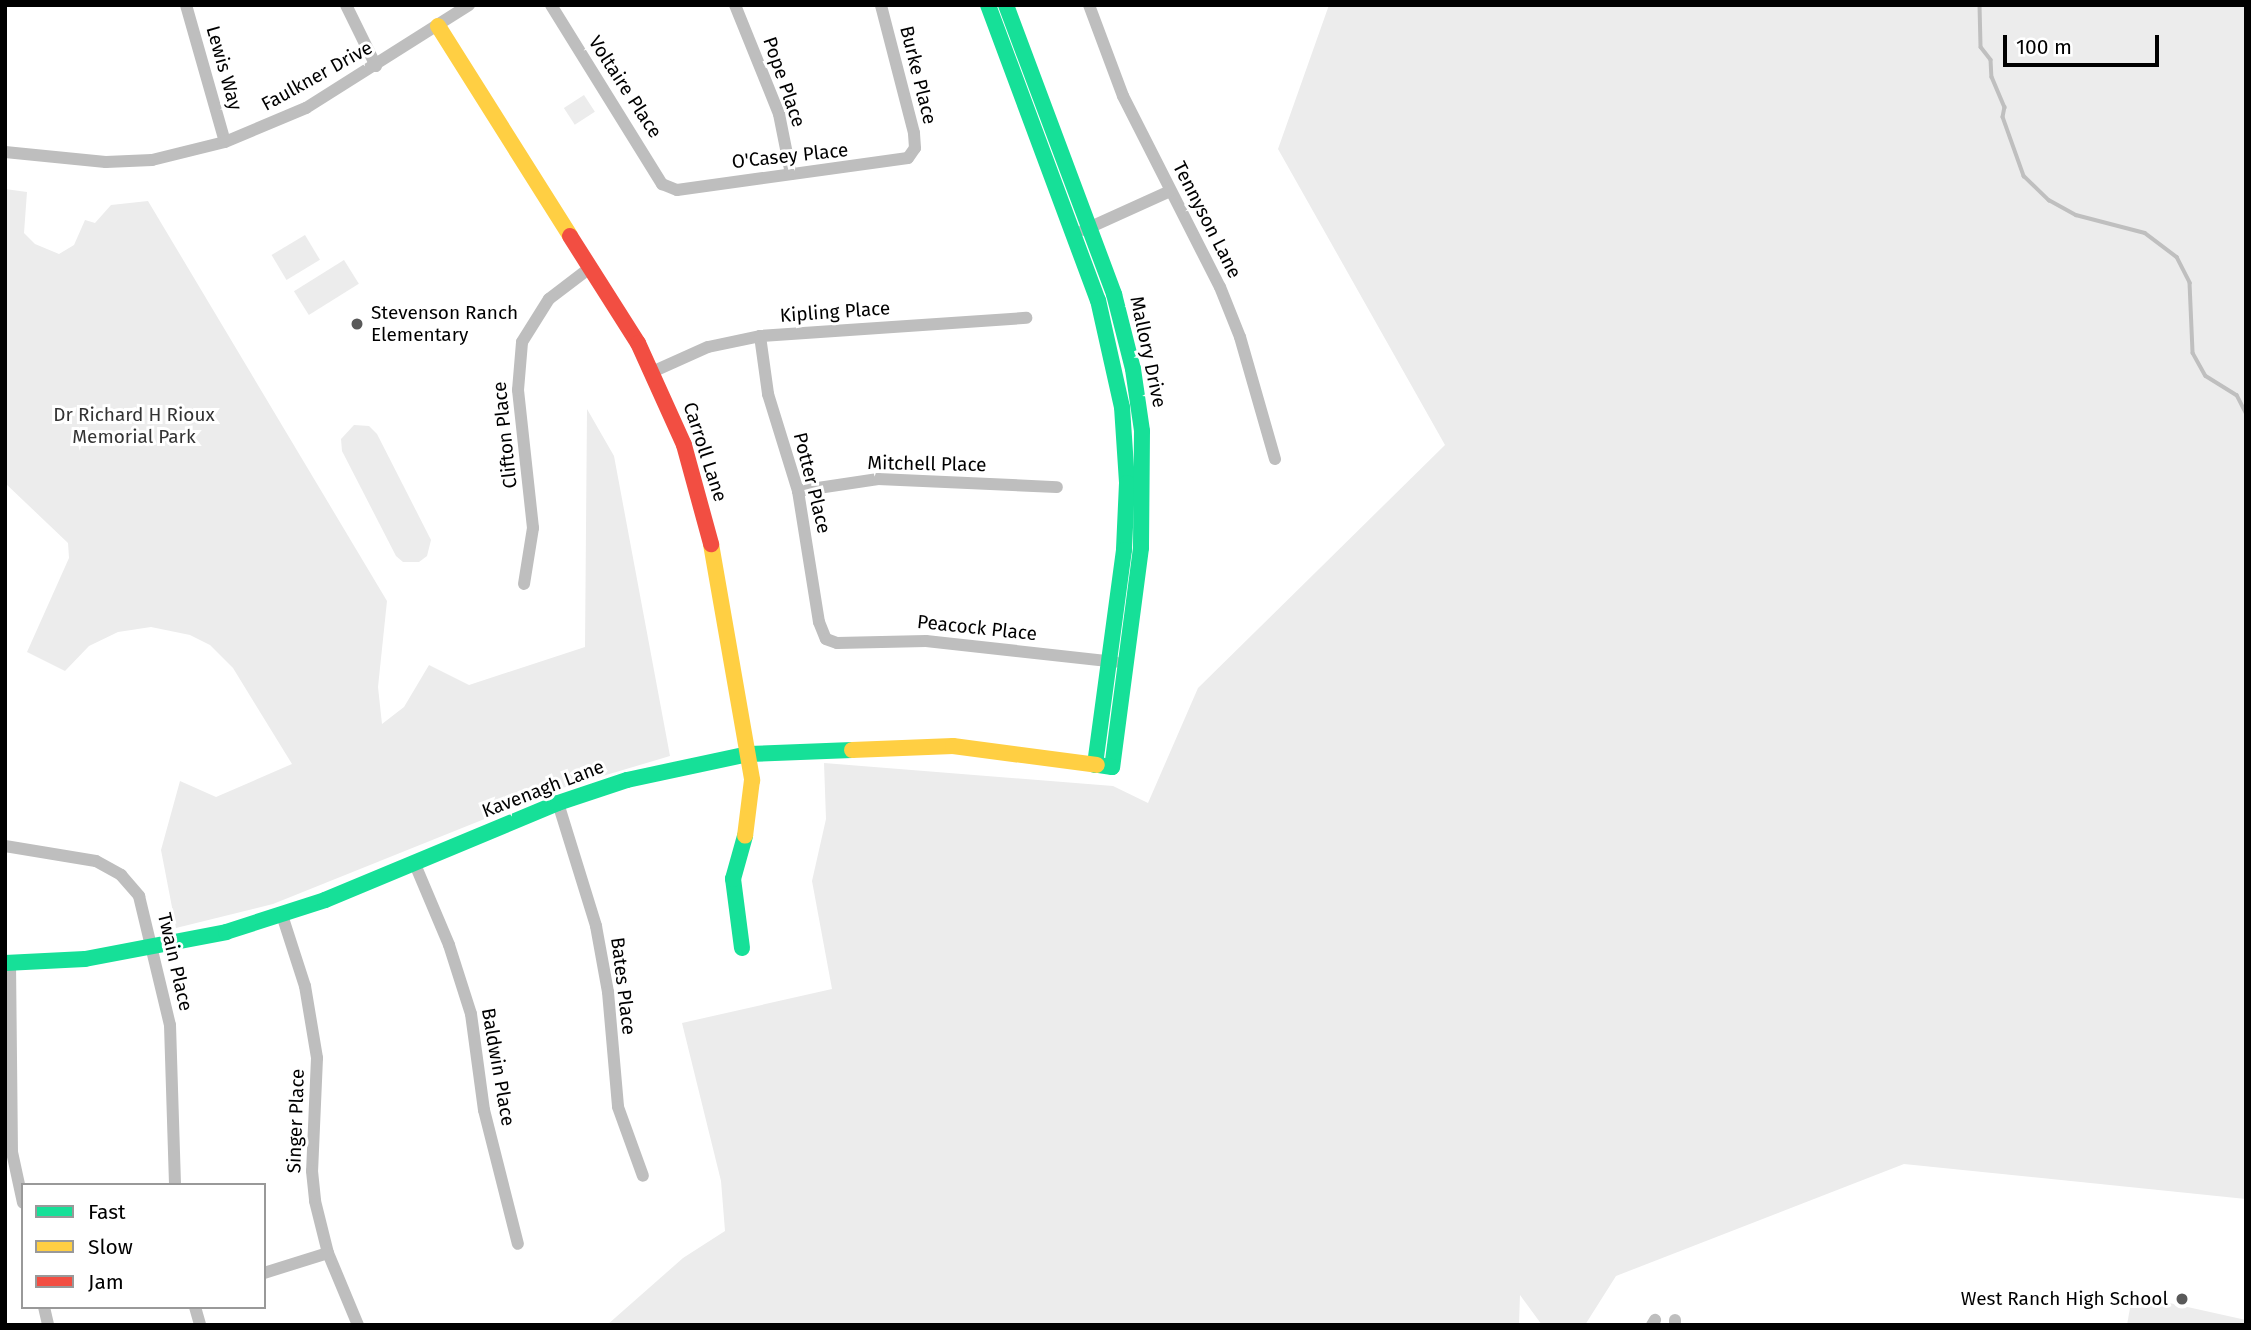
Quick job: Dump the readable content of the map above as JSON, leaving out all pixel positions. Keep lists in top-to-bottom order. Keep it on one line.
{"streets":{"main road":["Mallory Drive","Carroll Lane","Kavenagh Lane"],"street":["Lewis Way","Burke Place","Faulkner Drive","Pope Place","Voltaire Place","O'Casey Place","Tennyson Lane","Kipling Place","Clifton Place","Mitchell Place","Potter Place","Peacock Place","Twain Place","Bates Place","Baldwin Place","Singer Place"]},"crossings":[["Lewis Way","Faulkner Drive"],["Burke Place","O'Casey Place"],["Faulkner Drive","Carroll Lane"],["Pope Place","O'Casey Place"],["Voltaire Place","O'Casey Place"],["Kipling Place","Carroll Lane"],["Kipling Place","Potter Place"],["Mallory Drive","Peacock Place"],["Mallory Drive","Kavenagh Lane"],["Clifton Place","Carroll Lane"],["Carroll Lane","Kavenagh Lane"],["Mitchell Place","Potter Place"],["Potter Place","Peacock Place"],["Kavenagh Lane","Twain Place"],["Kavenagh Lane","Bates Place"],["Kavenagh Lane","Baldwin Place"],["Kavenagh Lane","Singer Place"]],"parks":["Dr Richard H Rioux Memorial Park"],"places":["Stevenson Ranch Elementary","West Ranch High School"],"legend":["Fast","Slow","Jam"],"scale_bar":"100 m"}
